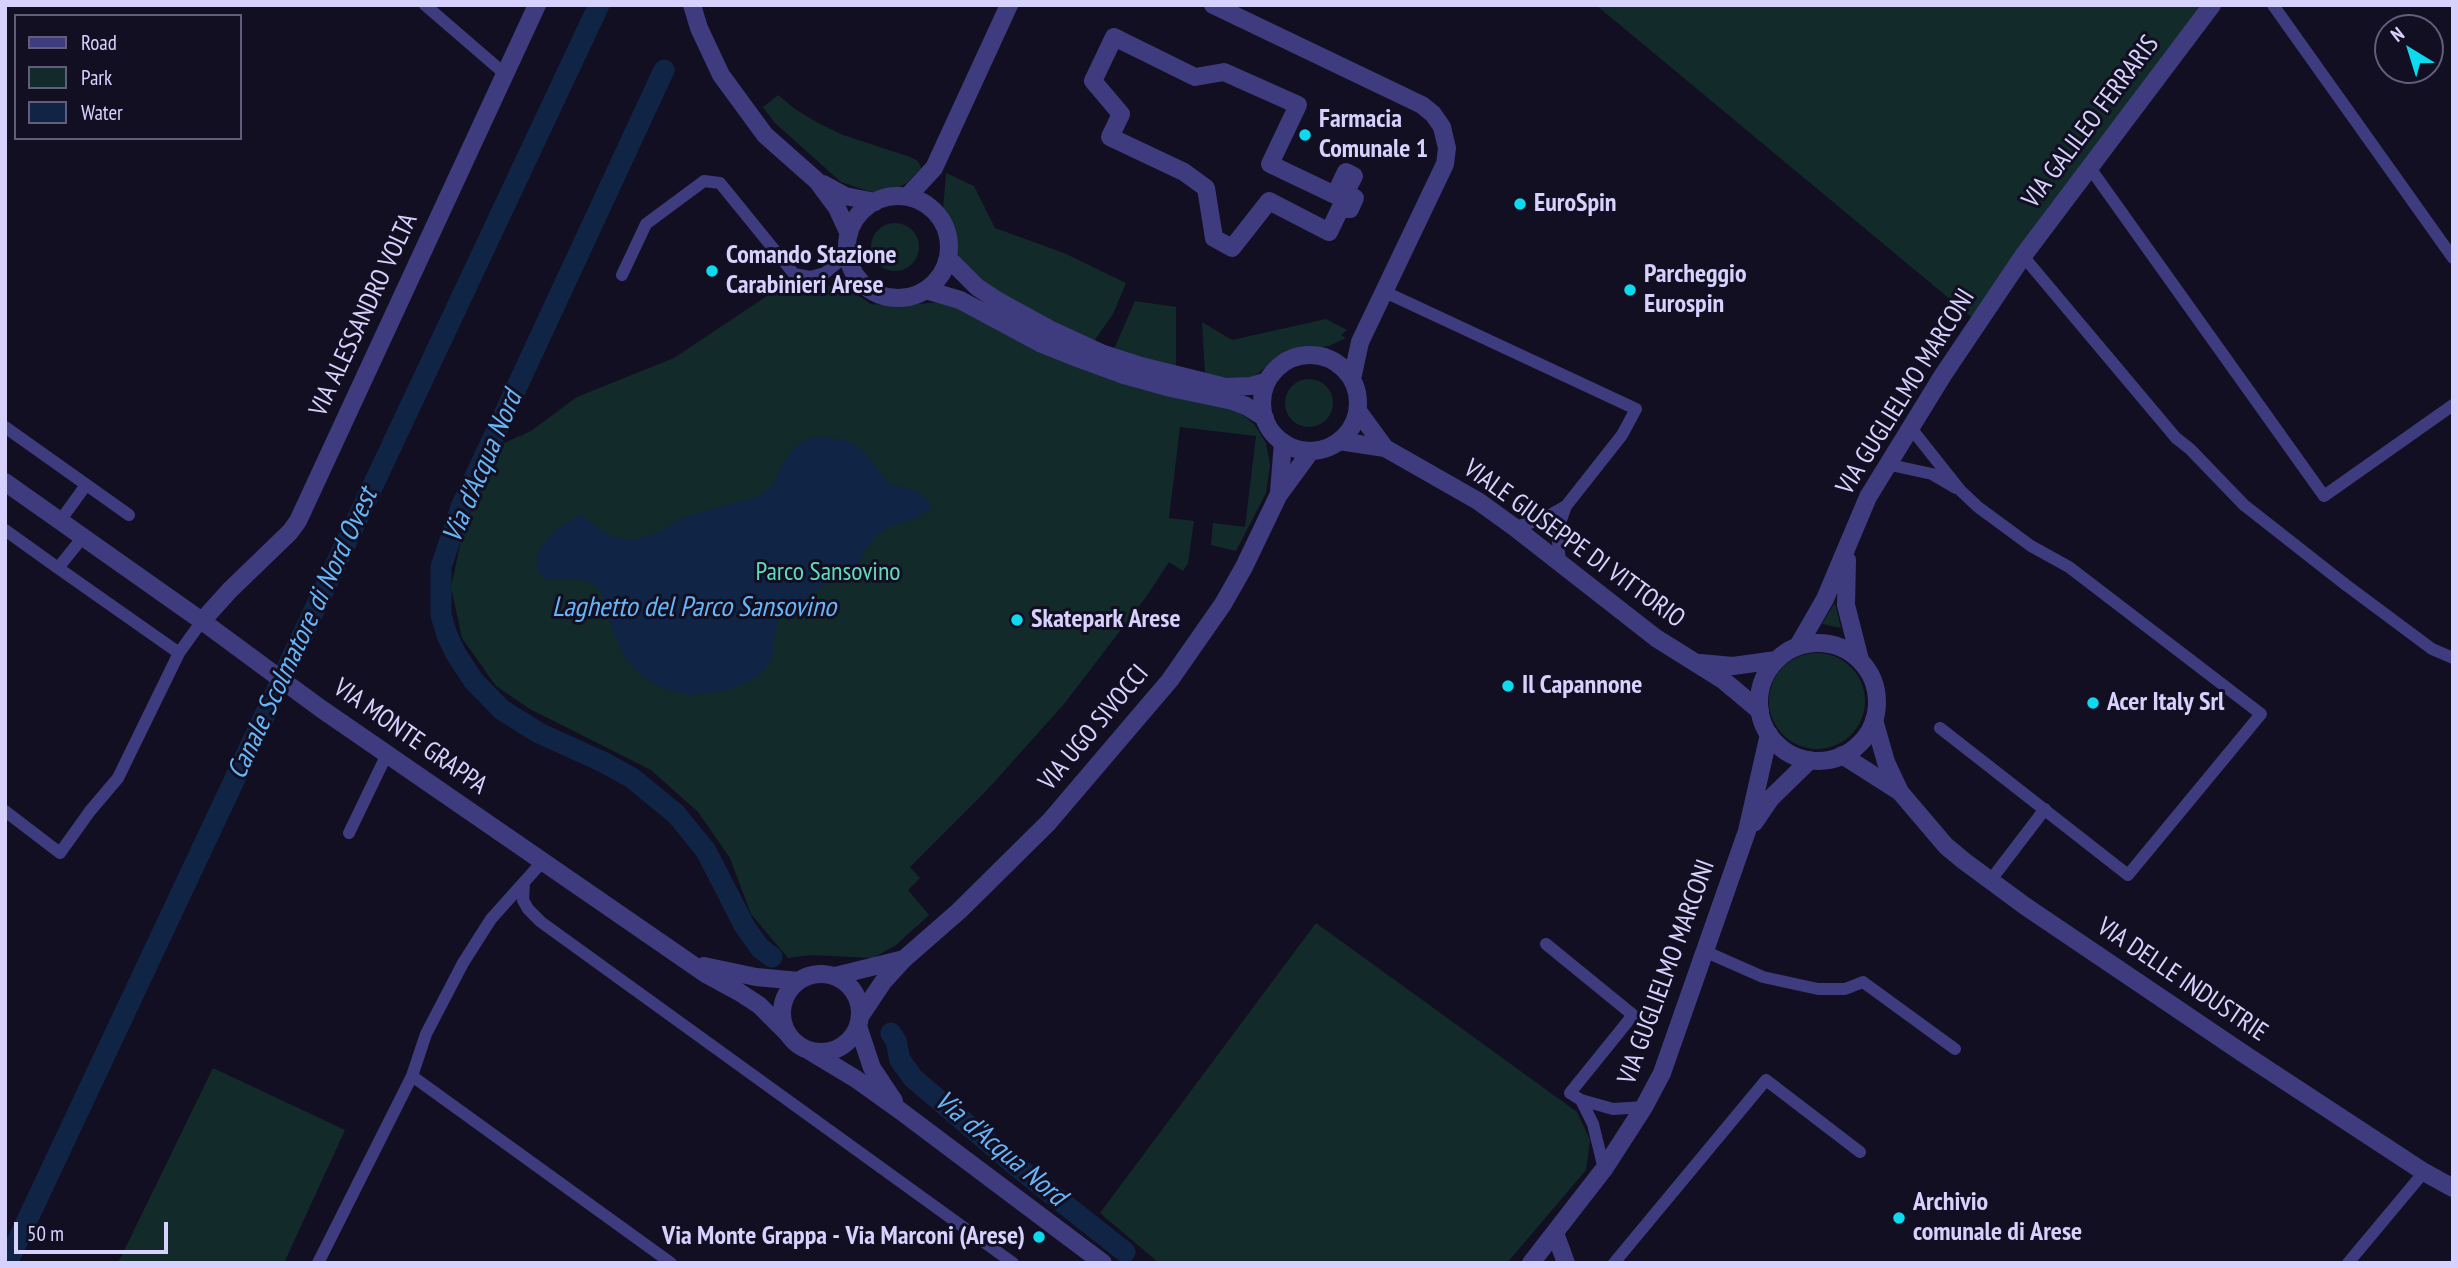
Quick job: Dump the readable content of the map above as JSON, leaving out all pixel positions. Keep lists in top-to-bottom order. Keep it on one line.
{"streets":{"street":["VIA GALILEO FERRARIS","VIA ALESSANDRO VOLTA","VIA GUGLIELMO MARCONI","VIALE GIUSEPPE DI VITTORIO","VIA UGO SIVOCCI","VIA MONTE GRAPPA","VIA DELLE INDUSTRIE"]},"crossings":[["VIA GALILEO FERRARIS","VIA GUGLIELMO MARCONI"],["VIA ALESSANDRO VOLTA","VIA MONTE GRAPPA"],["VIA GUGLIELMO MARCONI","VIALE GIUSEPPE DI VITTORIO"],["VIA GUGLIELMO MARCONI","VIA DELLE INDUSTRIE"],["VIALE GIUSEPPE DI VITTORIO","VIA UGO SIVOCCI"],["VIALE GIUSEPPE DI VITTORIO","VIA DELLE INDUSTRIE"],["VIA UGO SIVOCCI","VIA MONTE GRAPPA"]],"water":["Via d'Acqua Nord","Laghetto del Parco Sansovino","Canale Scolmatore di Nord Ovest"],"parks":["Parco Sansovino"],"places":["Farmacia Comunale 1","EuroSpin","Comando Stazione Carabinieri Arese","Parcheggio Eurospin","Skatepark Arese","Il Capannone","Acer Italy Srl","Archivio comunale di Arese","Via Monte Grappa - Via Marconi (Arese)"],"legend":["Road","Park","Water"],"scale_bar":"50 m","north":"top left"}
